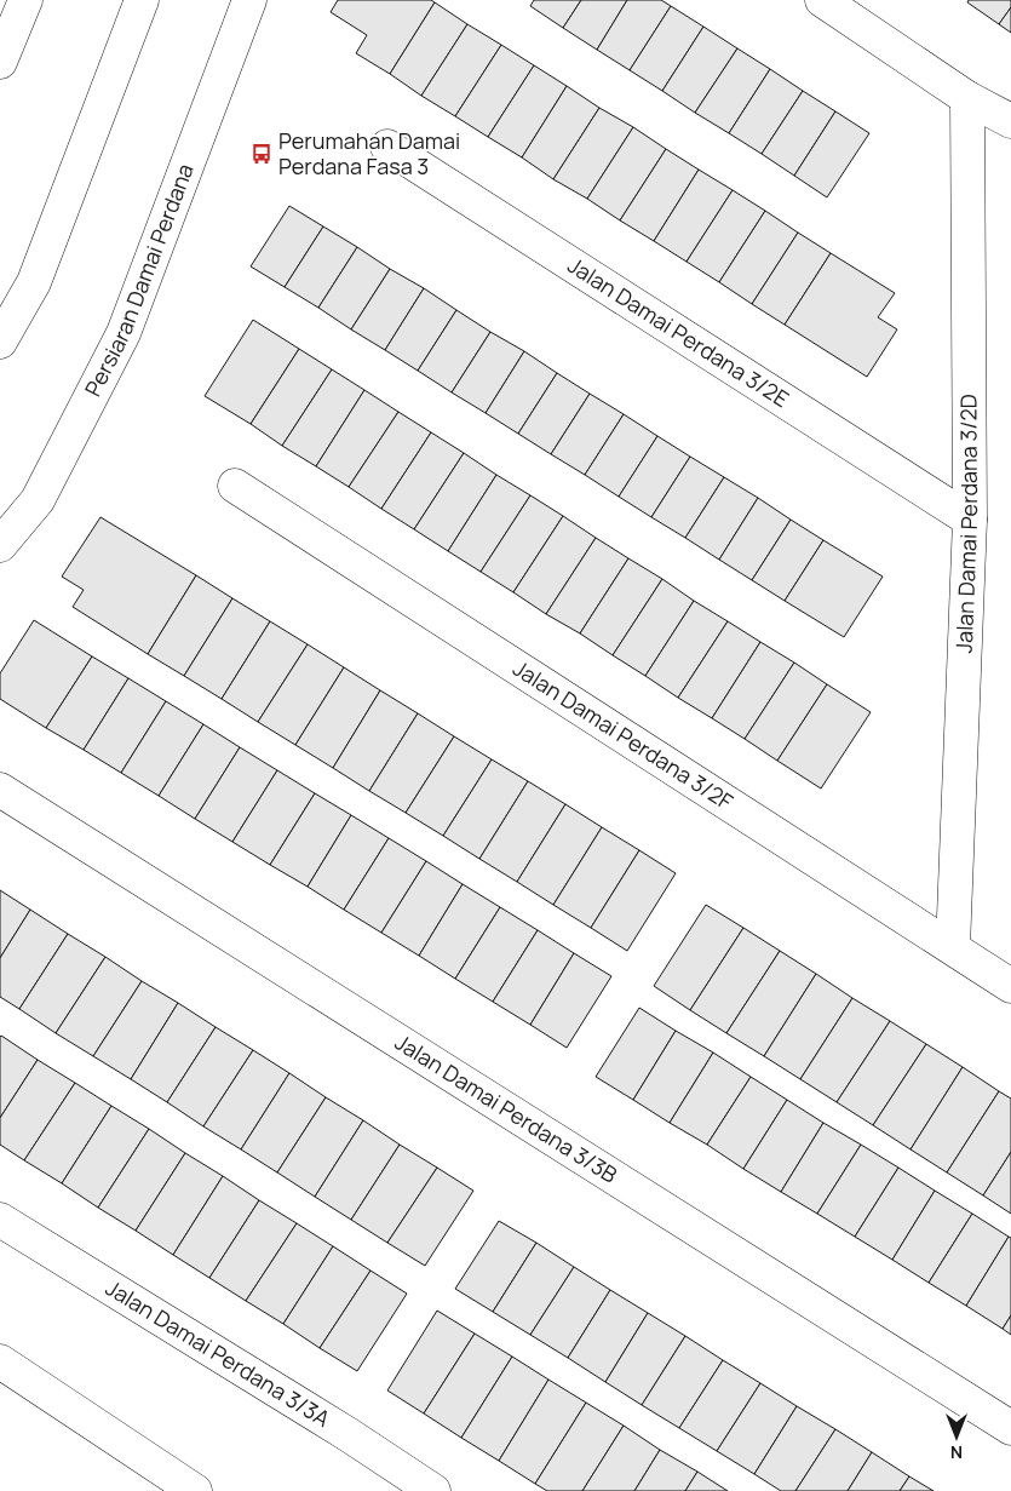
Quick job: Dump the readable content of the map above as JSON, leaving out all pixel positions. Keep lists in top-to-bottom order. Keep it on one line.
{"streets":{"street":["Persiaran Damai Perdana","Jalan Damai Perdana 3/2E","Jalan Damai Perdana 3/2D","Jalan Damai Perdana 3/2F","Jalan Damai Perdana 3/3B","Jalan Damai Perdana 3/3A"]},"crossings":[["Jalan Damai Perdana 3/2E","Jalan Damai Perdana 3/2D"],["Jalan Damai Perdana 3/2D","Jalan Damai Perdana 3/2F"]],"places":{"bus stop":["Perumahan Damai Perdana Fasa 3"]},"north":"bottom"}
